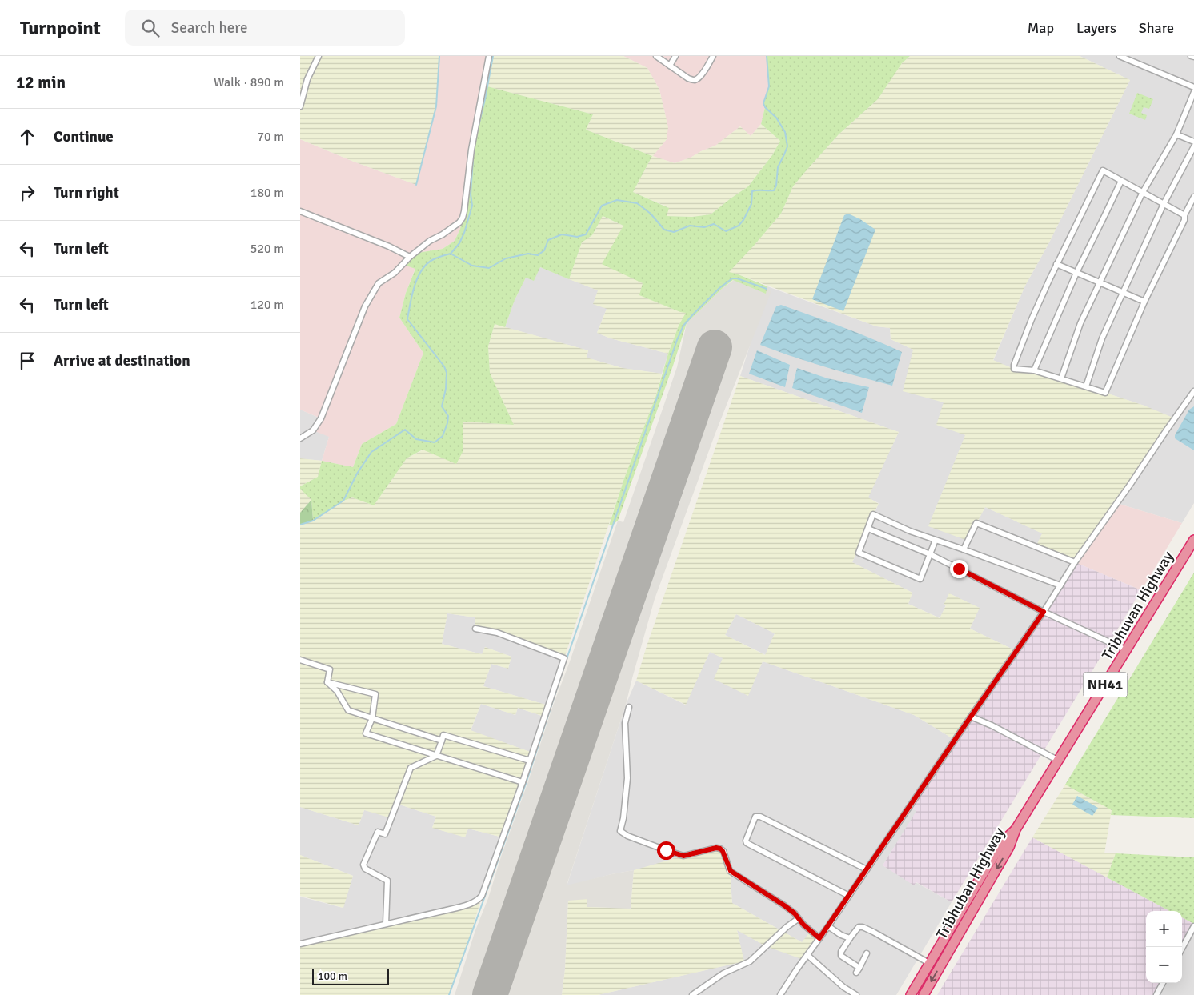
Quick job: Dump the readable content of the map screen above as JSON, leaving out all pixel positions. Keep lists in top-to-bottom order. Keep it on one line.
{"streets":{"highway":["Tribhuvan Highway","NH41","Tribhuban Highway"]},"crossings":[["Tribhuvan Highway","Tribhuban Highway"]],"scale_bar":"100 m","page":{"header":"Turnpoint","search":"Search here","nav":["Map","Layers","Share"],"heading":["12 min","Walk · 890 m"],"list":[["Continue","70 m"],["Turn right","180 m"],["Turn left","520 m"],["Turn left","120 m"],"Arrive at destination"],"map_buttons":["+","−"],"scale":"100 m"}}
